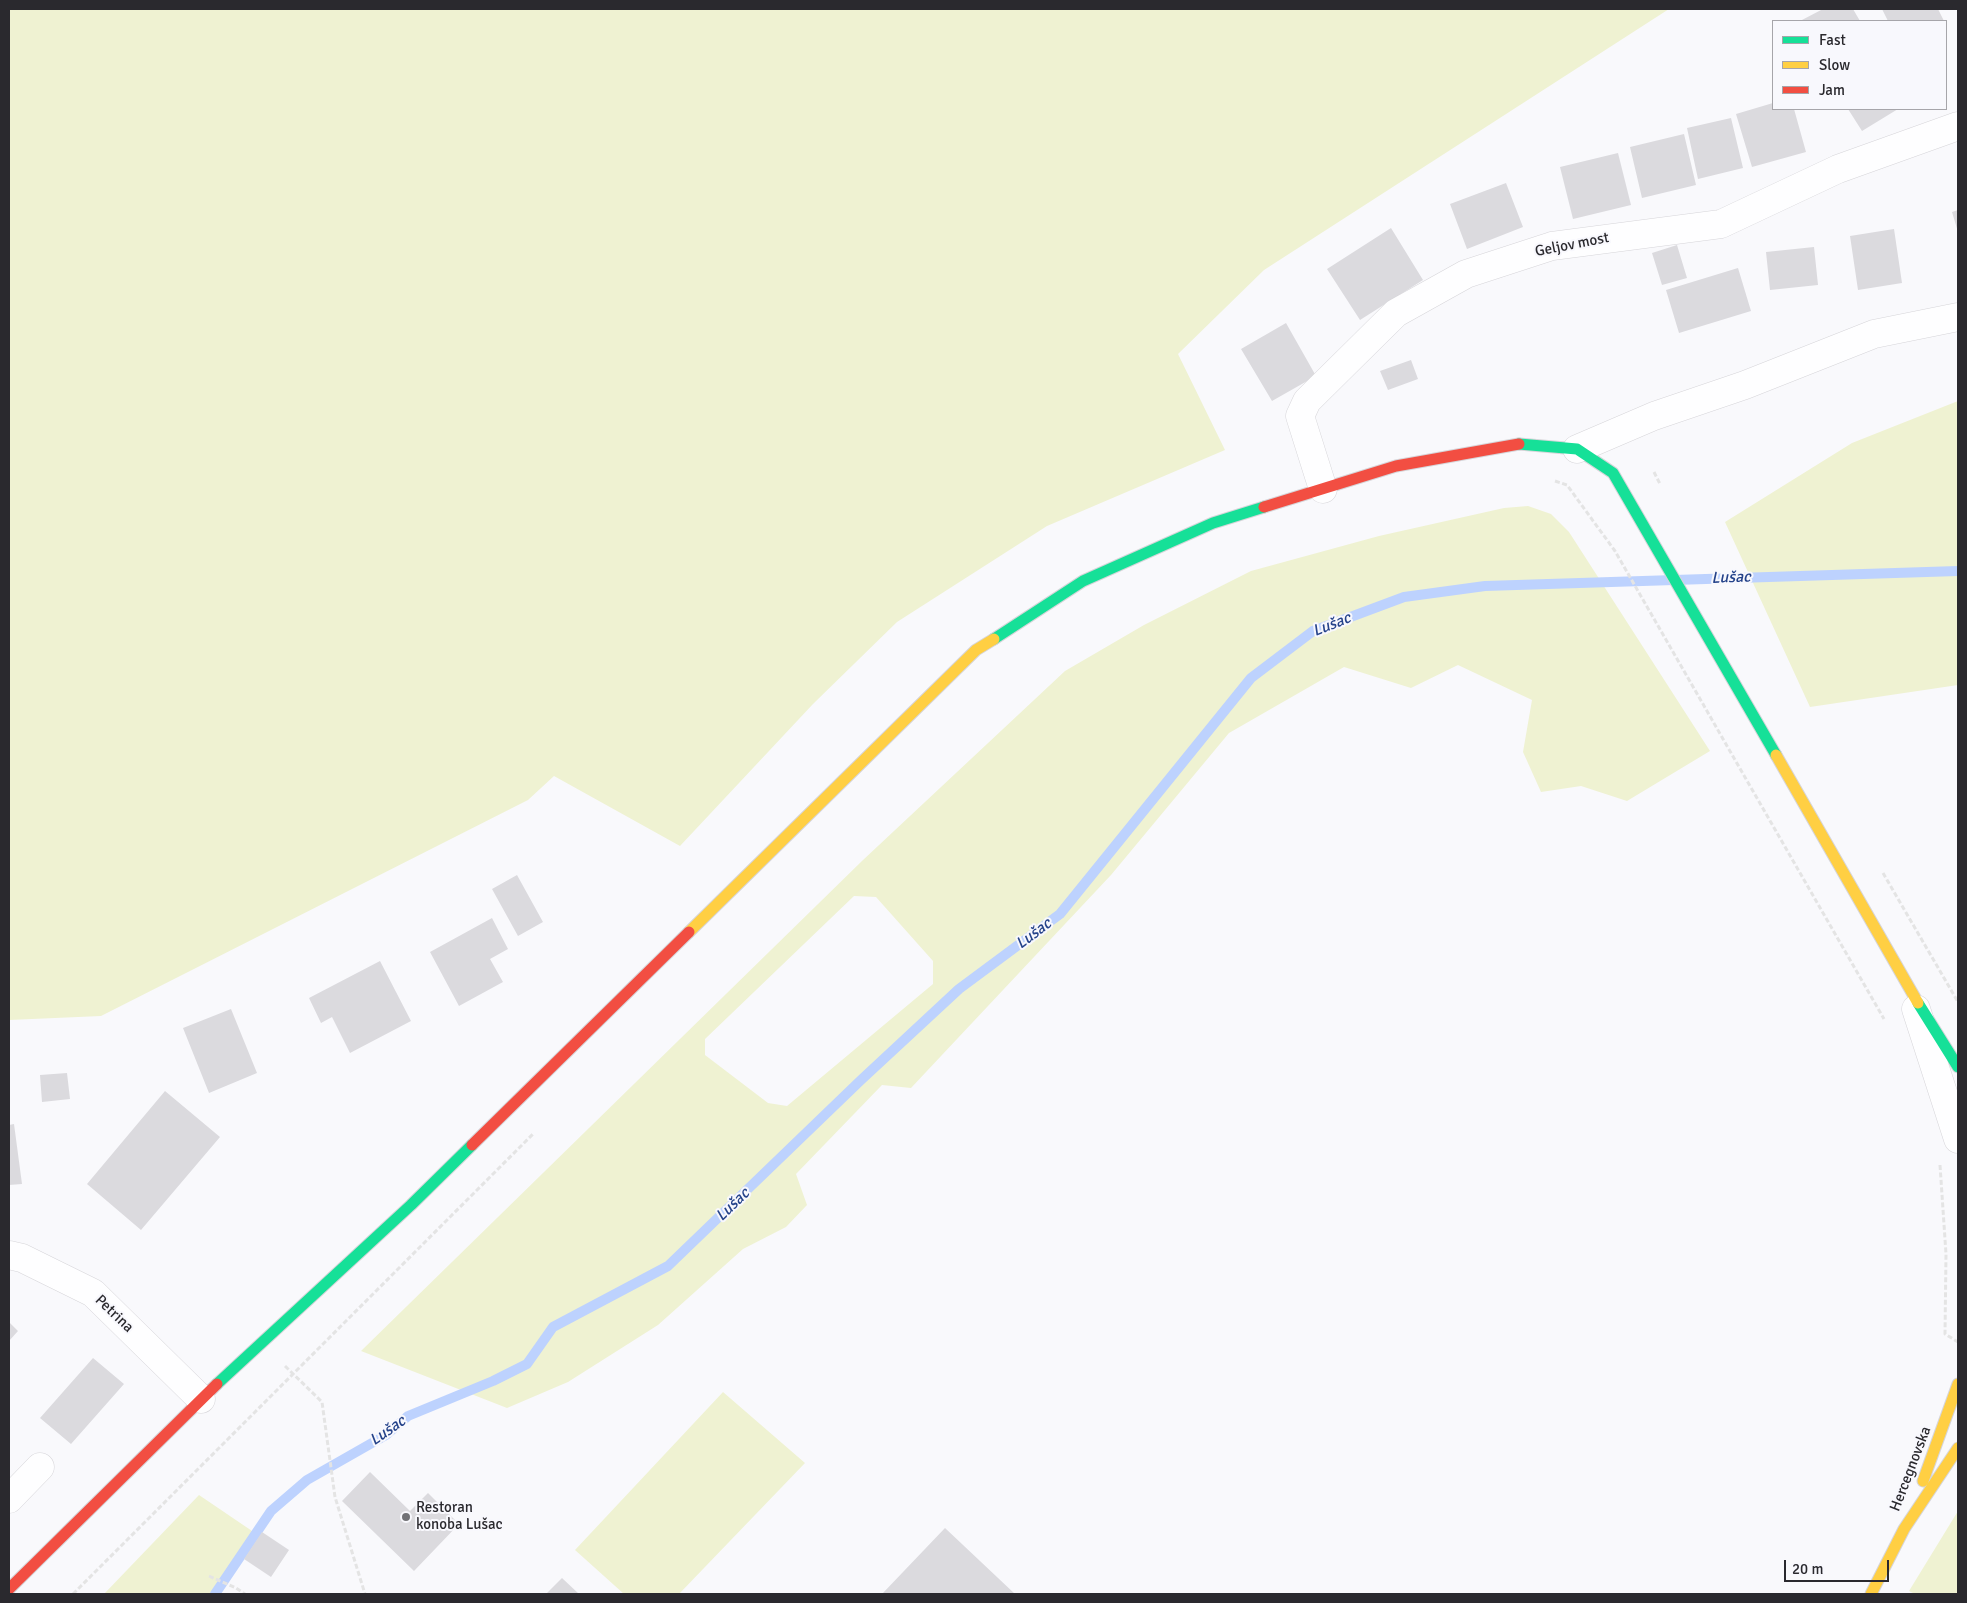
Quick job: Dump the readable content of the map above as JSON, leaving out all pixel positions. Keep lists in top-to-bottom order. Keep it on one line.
{"streets":{"street":["Geljov most","Petrina","Hercegnovska"]},"water":["Lušac"],"places":["Restoran konoba Lušac"],"legend":["Fast","Slow","Jam"],"scale_bar":"20 m"}
